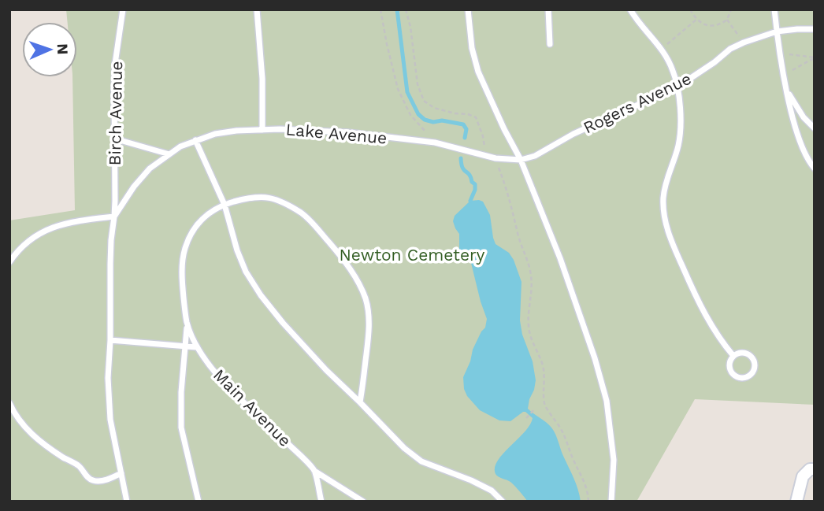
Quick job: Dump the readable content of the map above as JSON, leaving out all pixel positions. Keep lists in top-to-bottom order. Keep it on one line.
{"streets":{"lane":["Rogers Avenue","Birch Avenue","Lake Avenue","Main Avenue"]},"crossings":[["Rogers Avenue","Lake Avenue"],["Birch Avenue","Lake Avenue"]],"parks":["Newton Cemetery"],"north":"right"}
